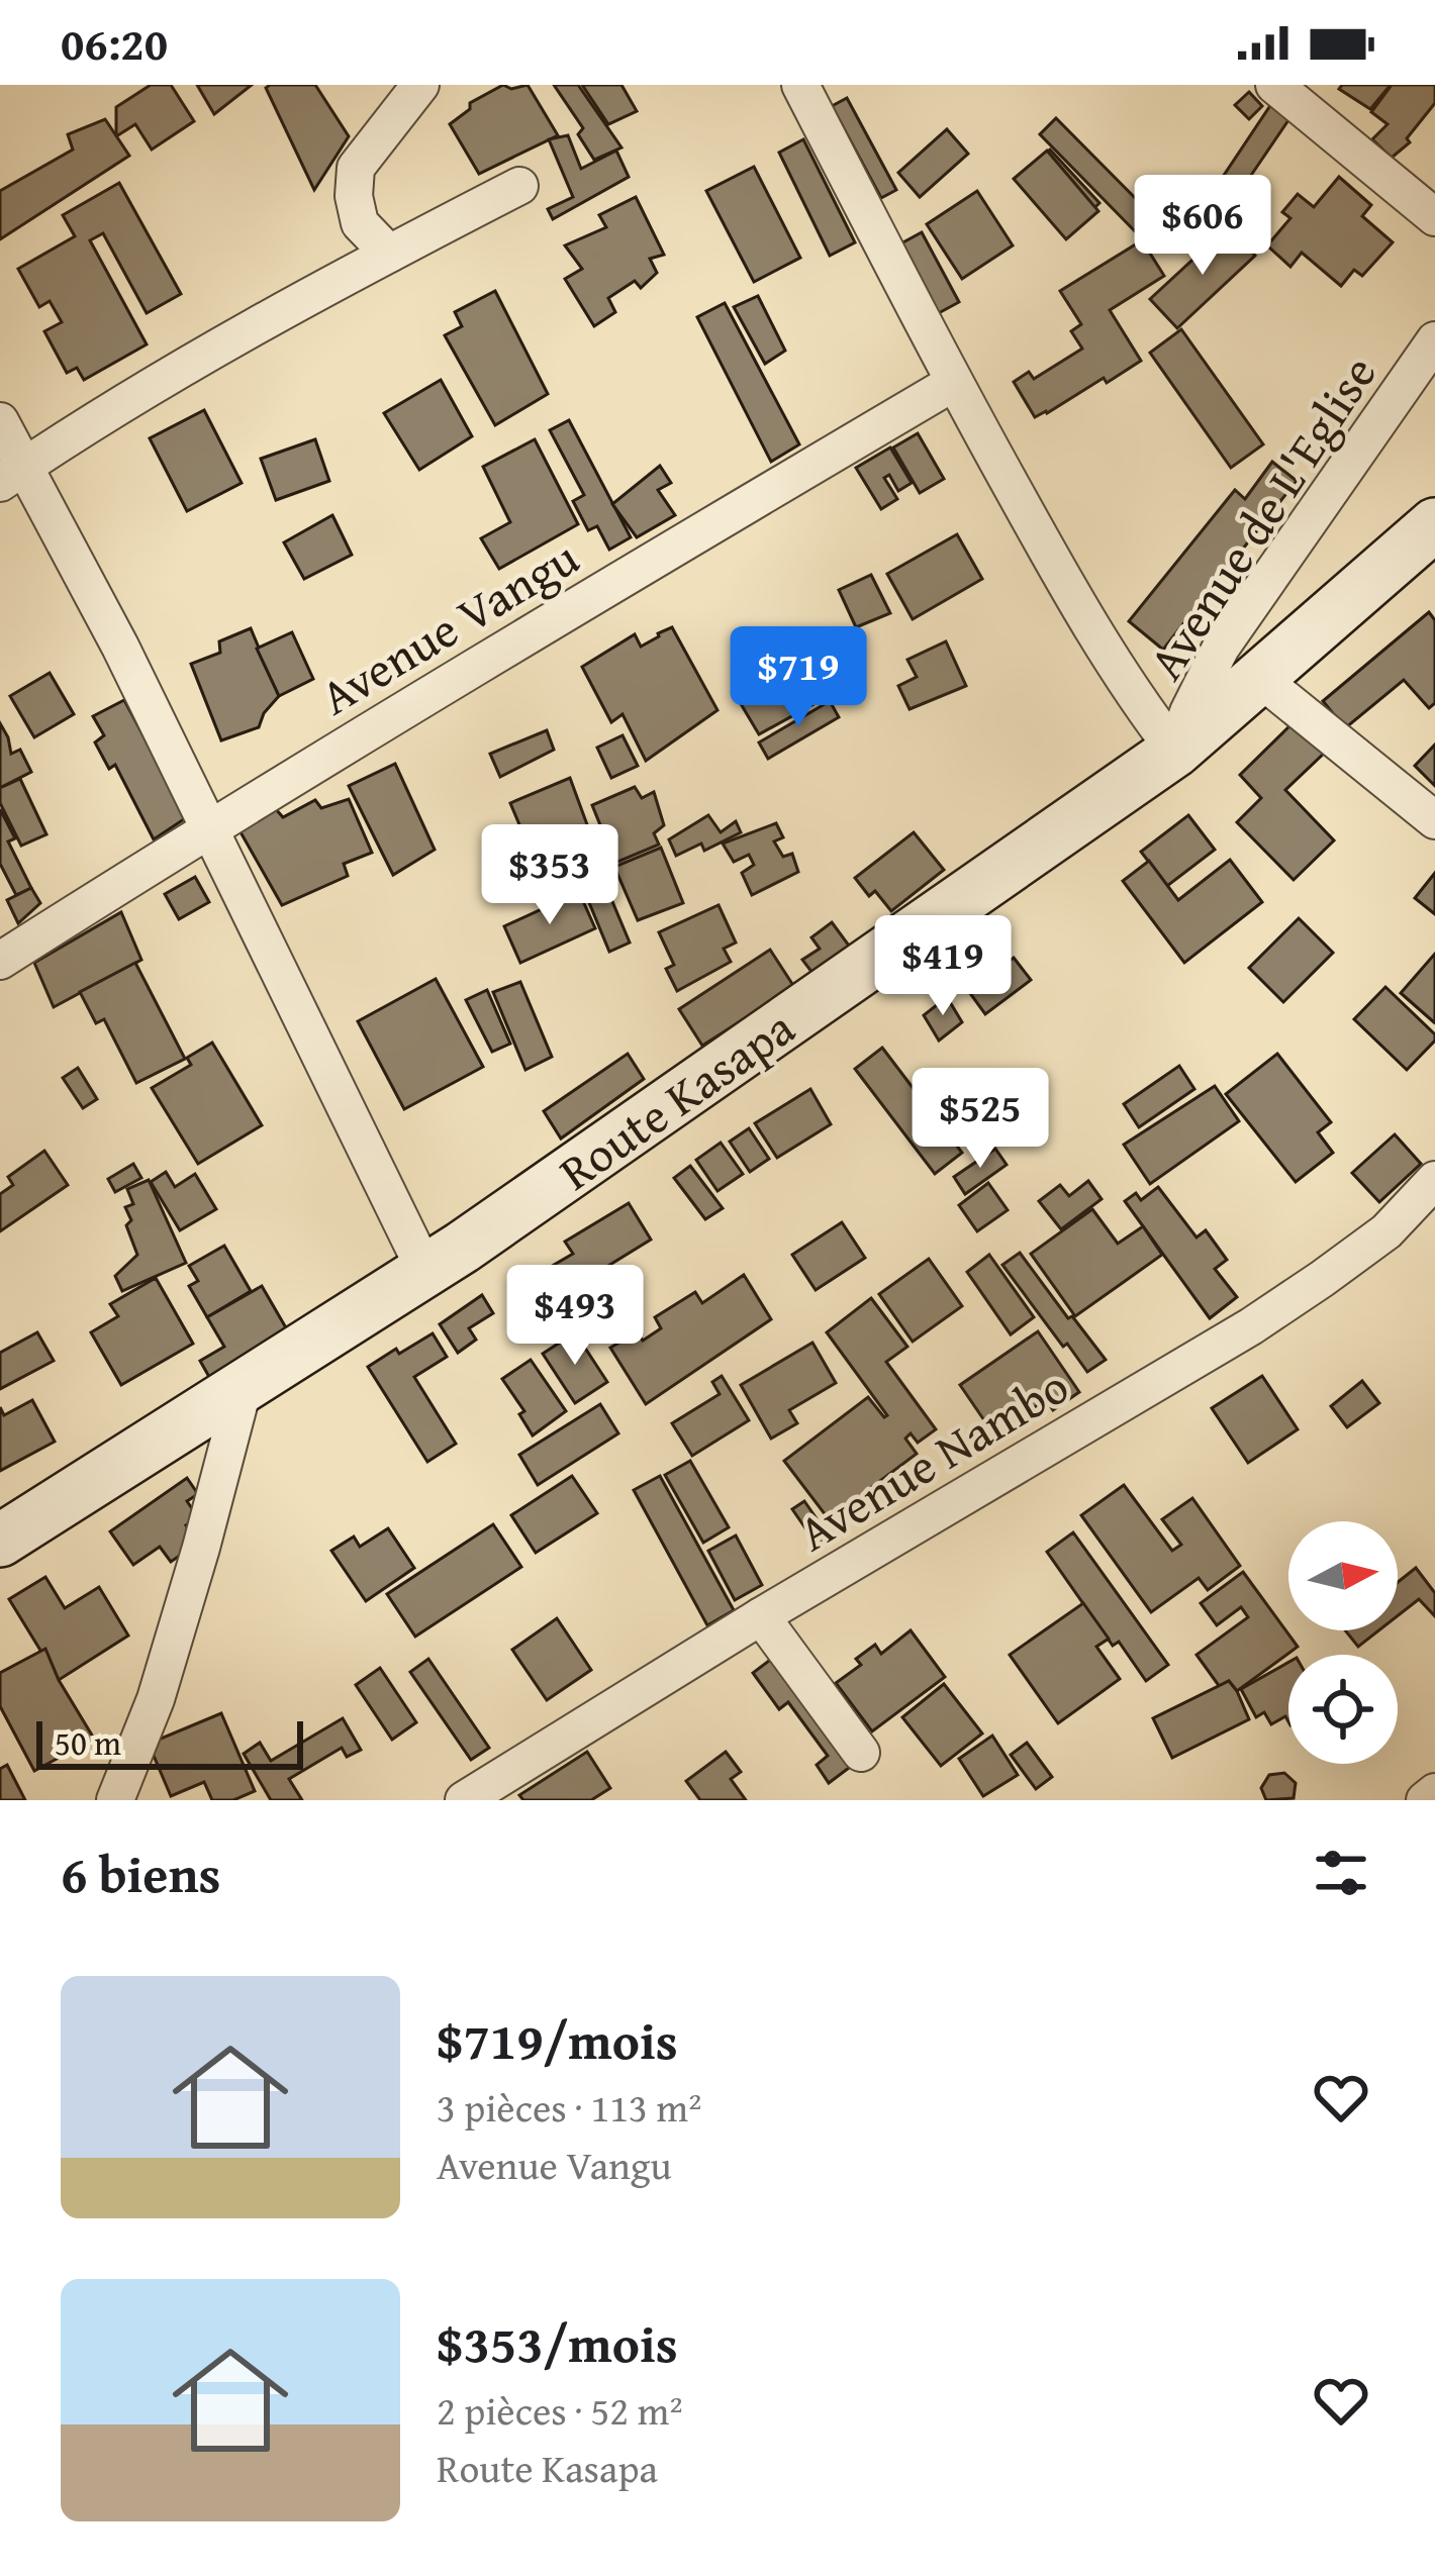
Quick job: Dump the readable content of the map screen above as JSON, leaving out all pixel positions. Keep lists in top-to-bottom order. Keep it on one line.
{"streets":{"main road":["Route Kasapa"],"street":["Avenue de L'Eglise","Avenue Vangu","Avenue Nambo"]},"crossings":[["Avenue de L'Eglise","Route Kasapa"]],"scale_bar":"50 m","north":"right","page":{"status":"06:20","price":["$606","$719","$353","$419","$525","$493"],"scale":"50 m","heading":"6 biens","list":[{"name":"$719/mois","note":"3 pièces · 113 m² · Avenue Vangu"},{"name":"$353/mois","note":"2 pièces · 52 m² · Route Kasapa"}]}}
